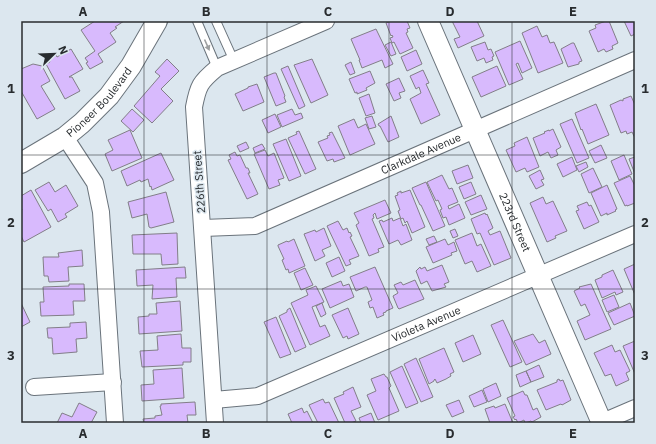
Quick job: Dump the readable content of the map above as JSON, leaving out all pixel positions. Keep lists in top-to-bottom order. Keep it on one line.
{"streets":{"street":["Pioneer Boulevard","Clarkdale Avenue","226th Street","223rd Street","Violeta Avenue"]},"crossings":[["Clarkdale Avenue","226th Street"],["Clarkdale Avenue","223rd Street"],["226th Street","Violeta Avenue"],["223rd Street","Violeta Avenue"]],"north":"top right","grid":{"columns":["A","B","C","D","E"],"rows":["1","2","3"]}}
